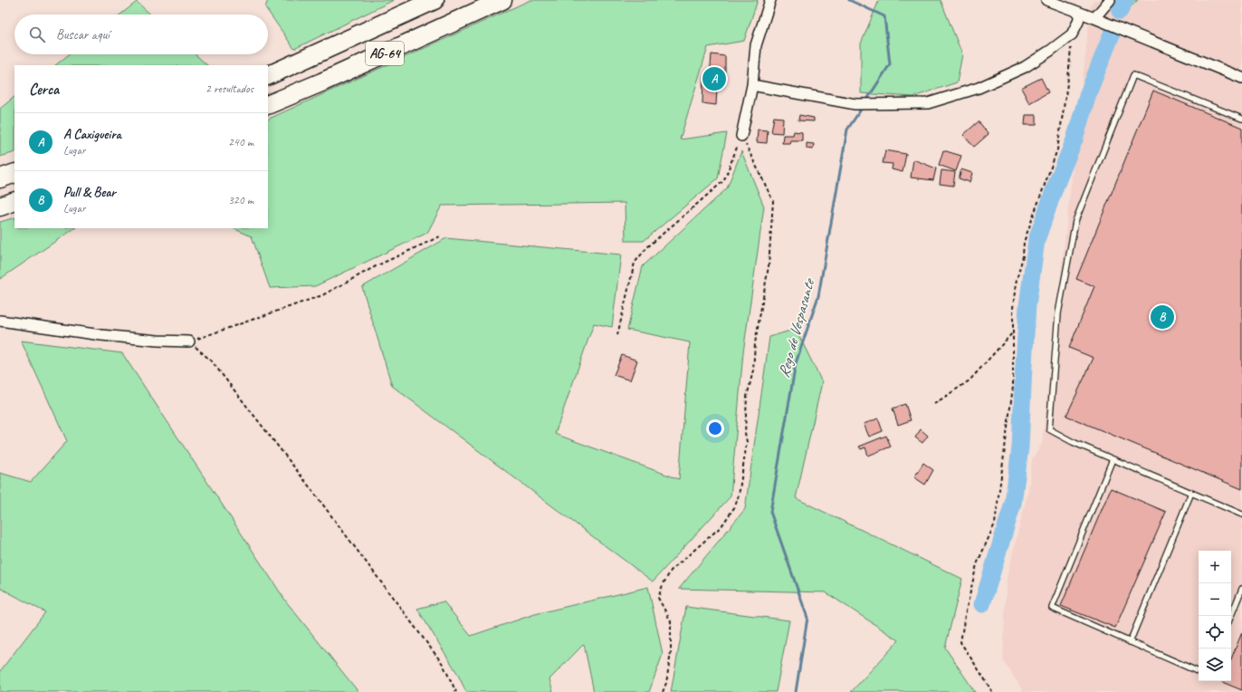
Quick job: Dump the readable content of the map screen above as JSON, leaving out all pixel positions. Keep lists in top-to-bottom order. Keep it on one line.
{"streets":{"highway":["AG-64"]},"water":["Rego de Vespasante"],"page":{"search":"Buscar aquí","pins":["A","B"],"heading":["Cerca","2 resultados"],"list":[{"mark":"A","name":"A Caxigueira","note":"Lugar","value":"240 m"},{"mark":"B","name":"Pull & Bear","note":"Lugar","value":"320 m"}],"map_buttons":["+","−"]}}
